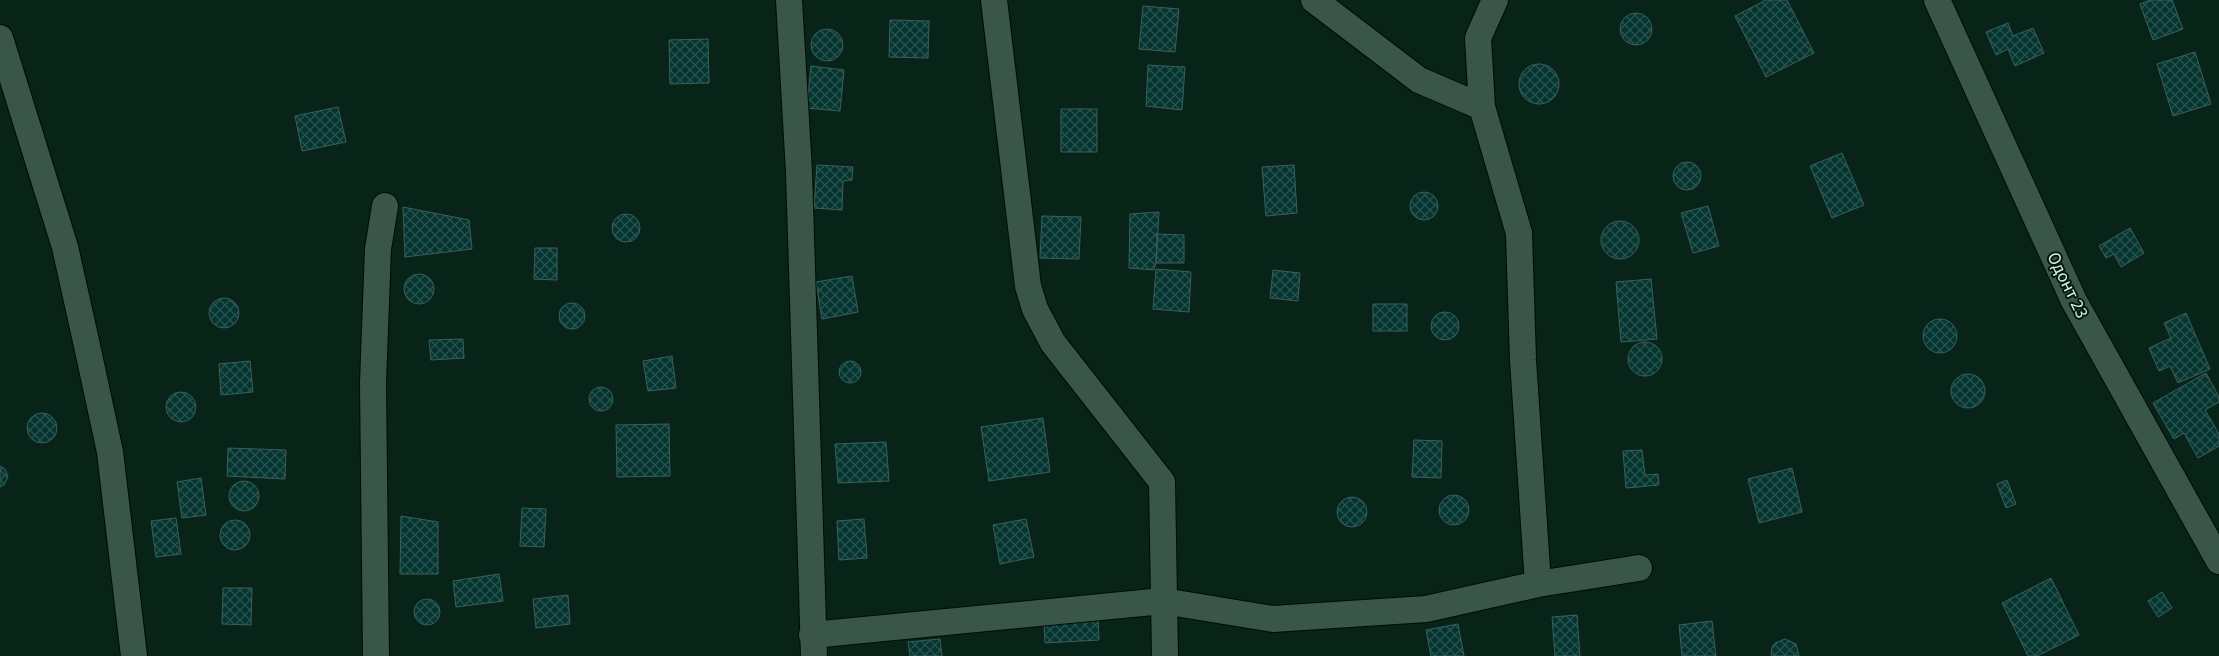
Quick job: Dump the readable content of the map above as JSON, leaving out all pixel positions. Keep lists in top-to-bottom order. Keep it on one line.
{"streets":{"street":["Одонт 23"]}}
